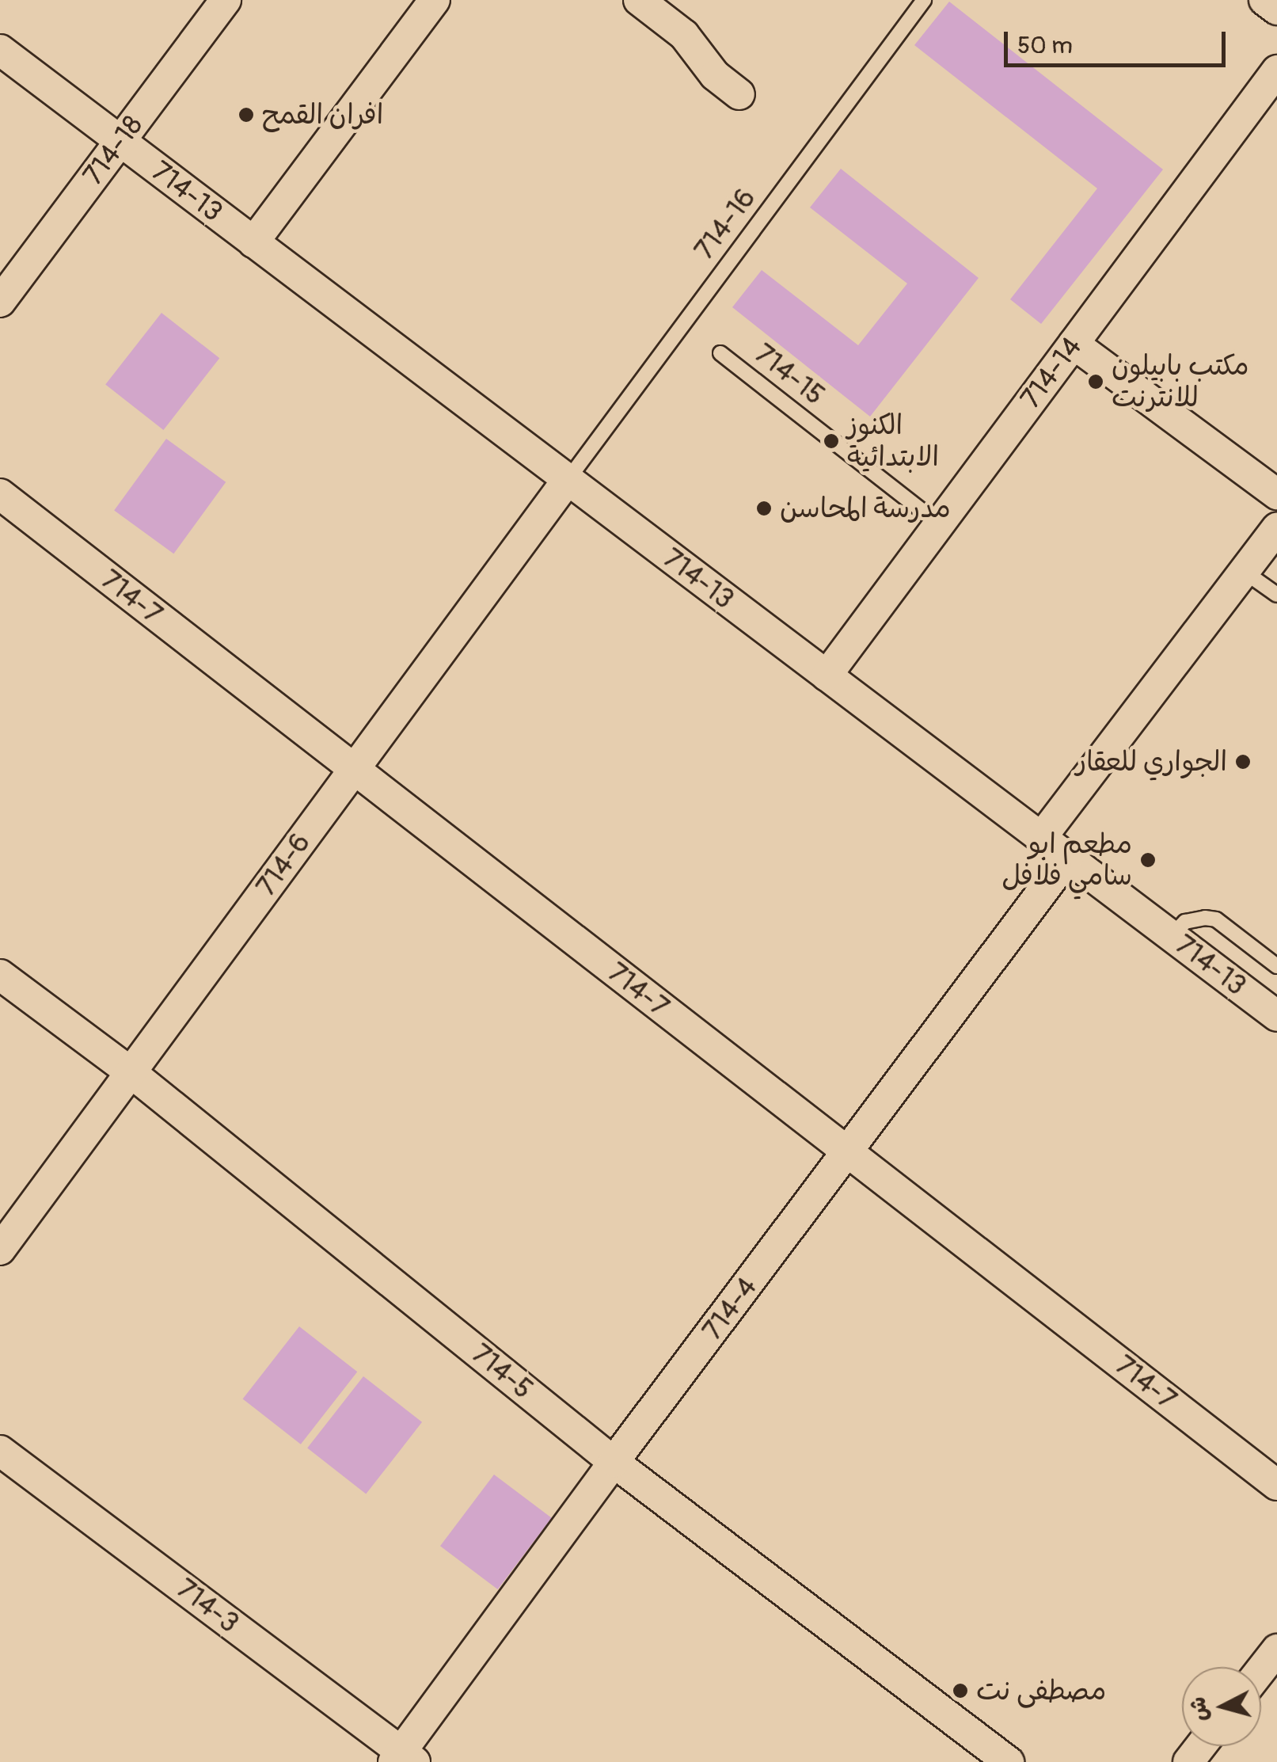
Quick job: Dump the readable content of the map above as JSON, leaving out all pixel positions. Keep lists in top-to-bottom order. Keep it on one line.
{"streets":{"street":["714-18","714-13","714-14","714-7","714-6","714-4","714-5","714-3"],"lane":["714-16","714-15"]},"crossings":[["714-18","714-13"],["714-13","714-16"],["714-13","714-14"],["714-13","714-6"],["714-13","714-4"],["714-16","714-6"],["714-14","714-15"],["714-7","714-6"],["714-7","714-4"],["714-6","714-5"],["714-4","714-5"],["714-4","714-3"]],"places":["افران القمح","مكتب بابيلون للانترنت","الكنوز الابتدائية","مدرسة المحاسن","الجواري للعقار","مطعم ابو سامي فلافل","مصطفى نت"],"scale_bar":"50 m","north":"left"}
